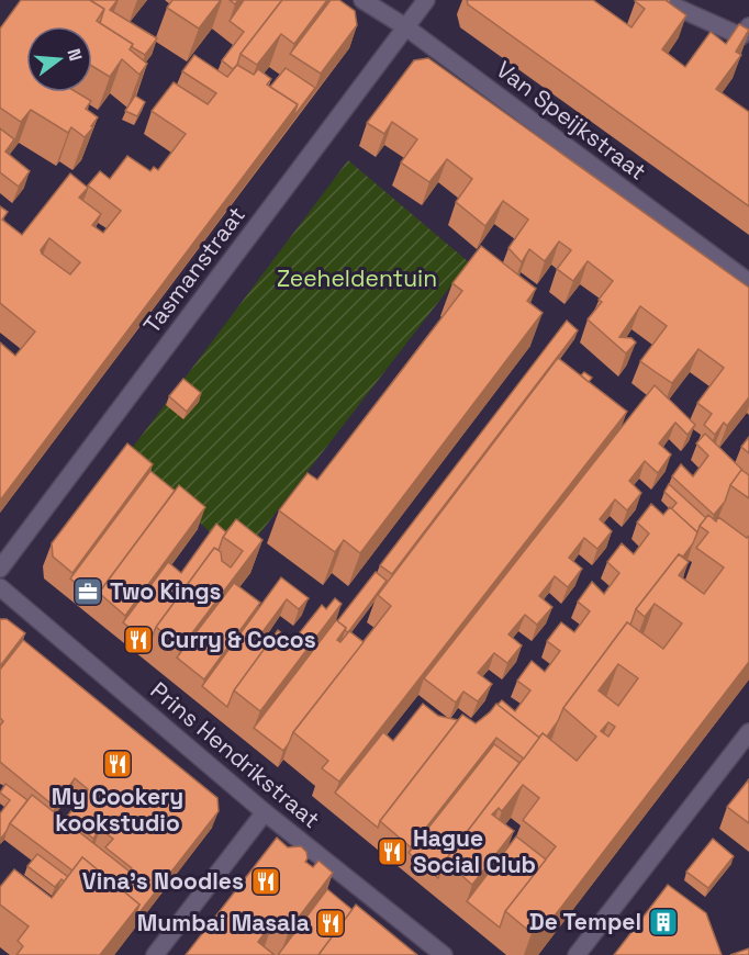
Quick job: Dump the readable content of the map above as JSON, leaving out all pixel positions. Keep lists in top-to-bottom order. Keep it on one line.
{"streets":{"street":["Van Speijkstraat","Tasmanstraat","Prins Hendrikstraat"]},"crossings":[["Van Speijkstraat","Tasmanstraat"]],"parks":["Zeeheldentuin"],"places":{"office":["Two Kings"],"restaurant":["Curry & Cocos","My Cookery kookstudio","Hague Social Club","Vina’s Noodles","Mumbai Masala"],"building":["De Tempel"]},"north":"right"}
